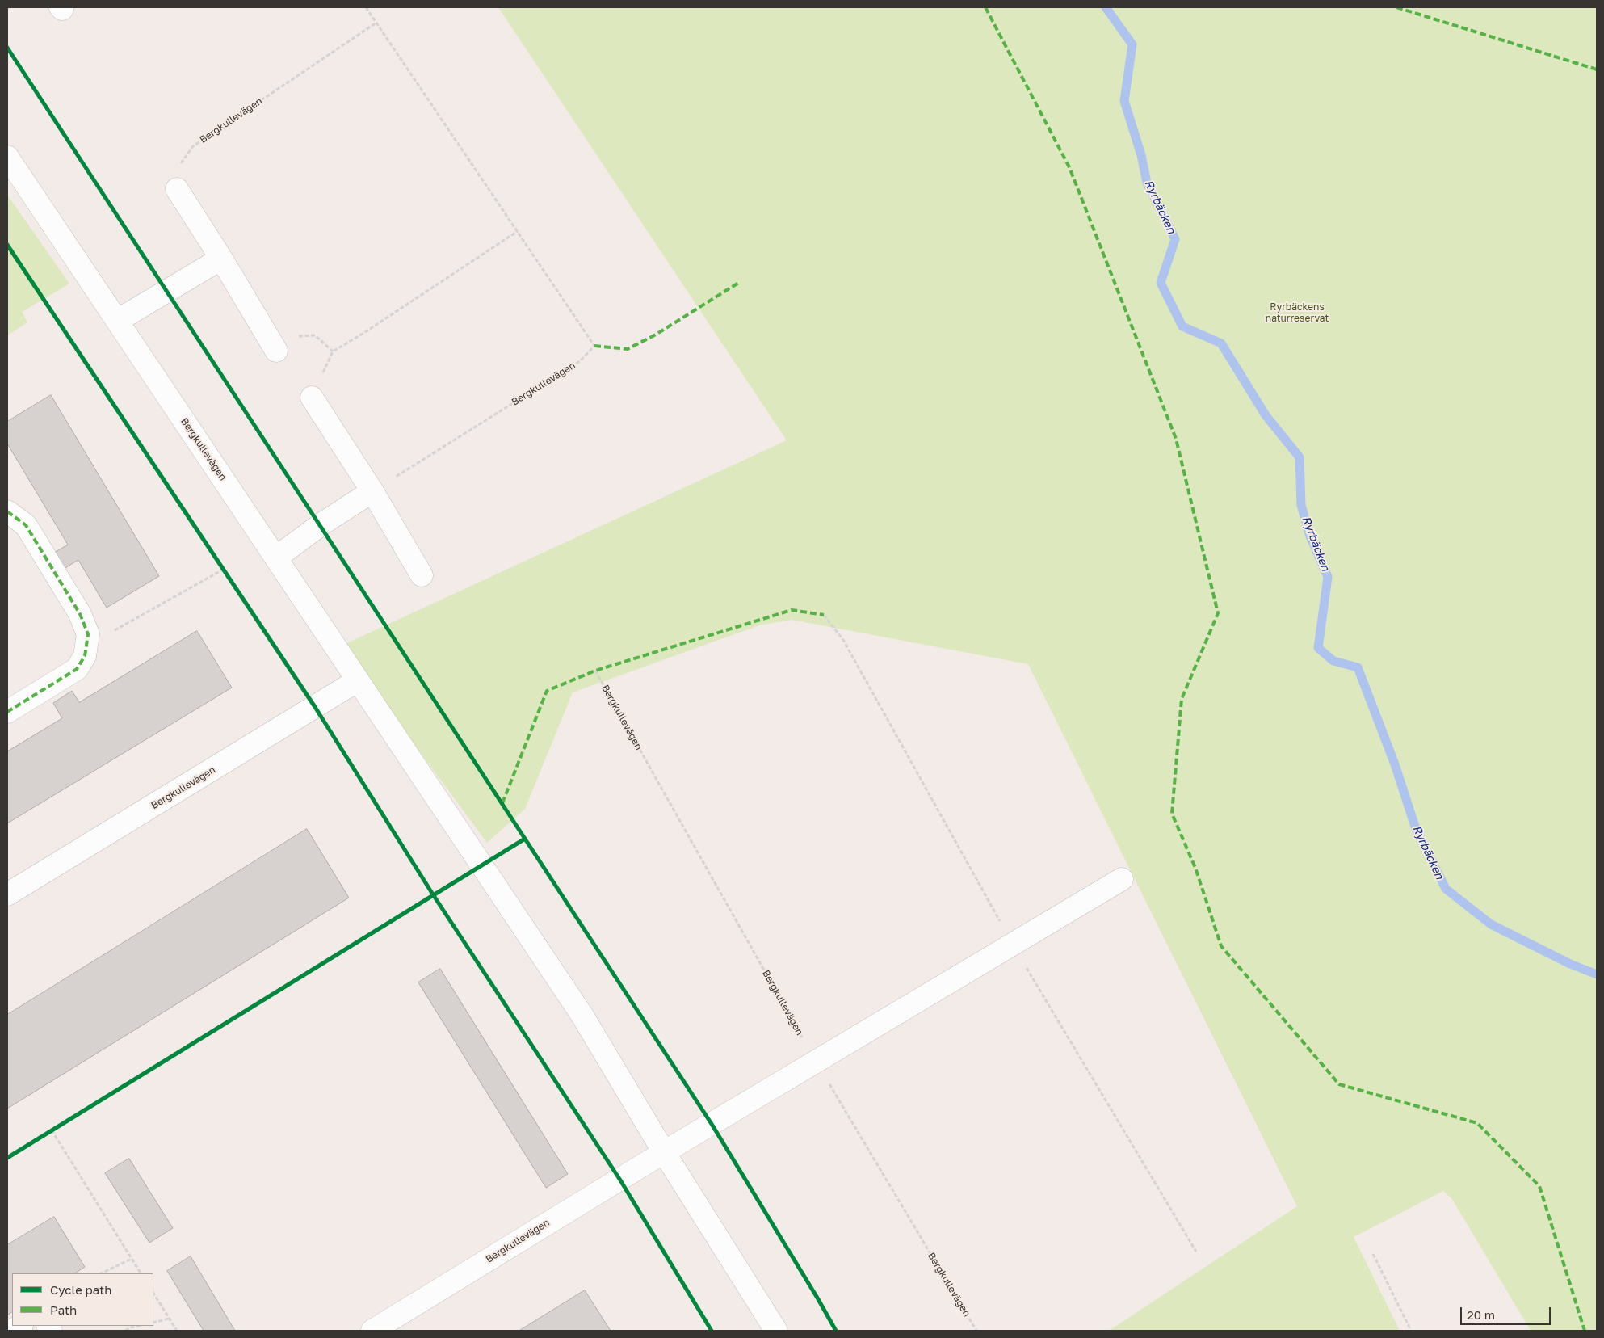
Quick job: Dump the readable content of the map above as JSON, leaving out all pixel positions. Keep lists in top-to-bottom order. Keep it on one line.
{"streets":{"street":["Bergkullevägen"]},"water":["Ryrbäcken"],"parks":["Ryrbäckens naturreservat"],"legend":["Cycle path","Path"],"scale_bar":"20 m"}
